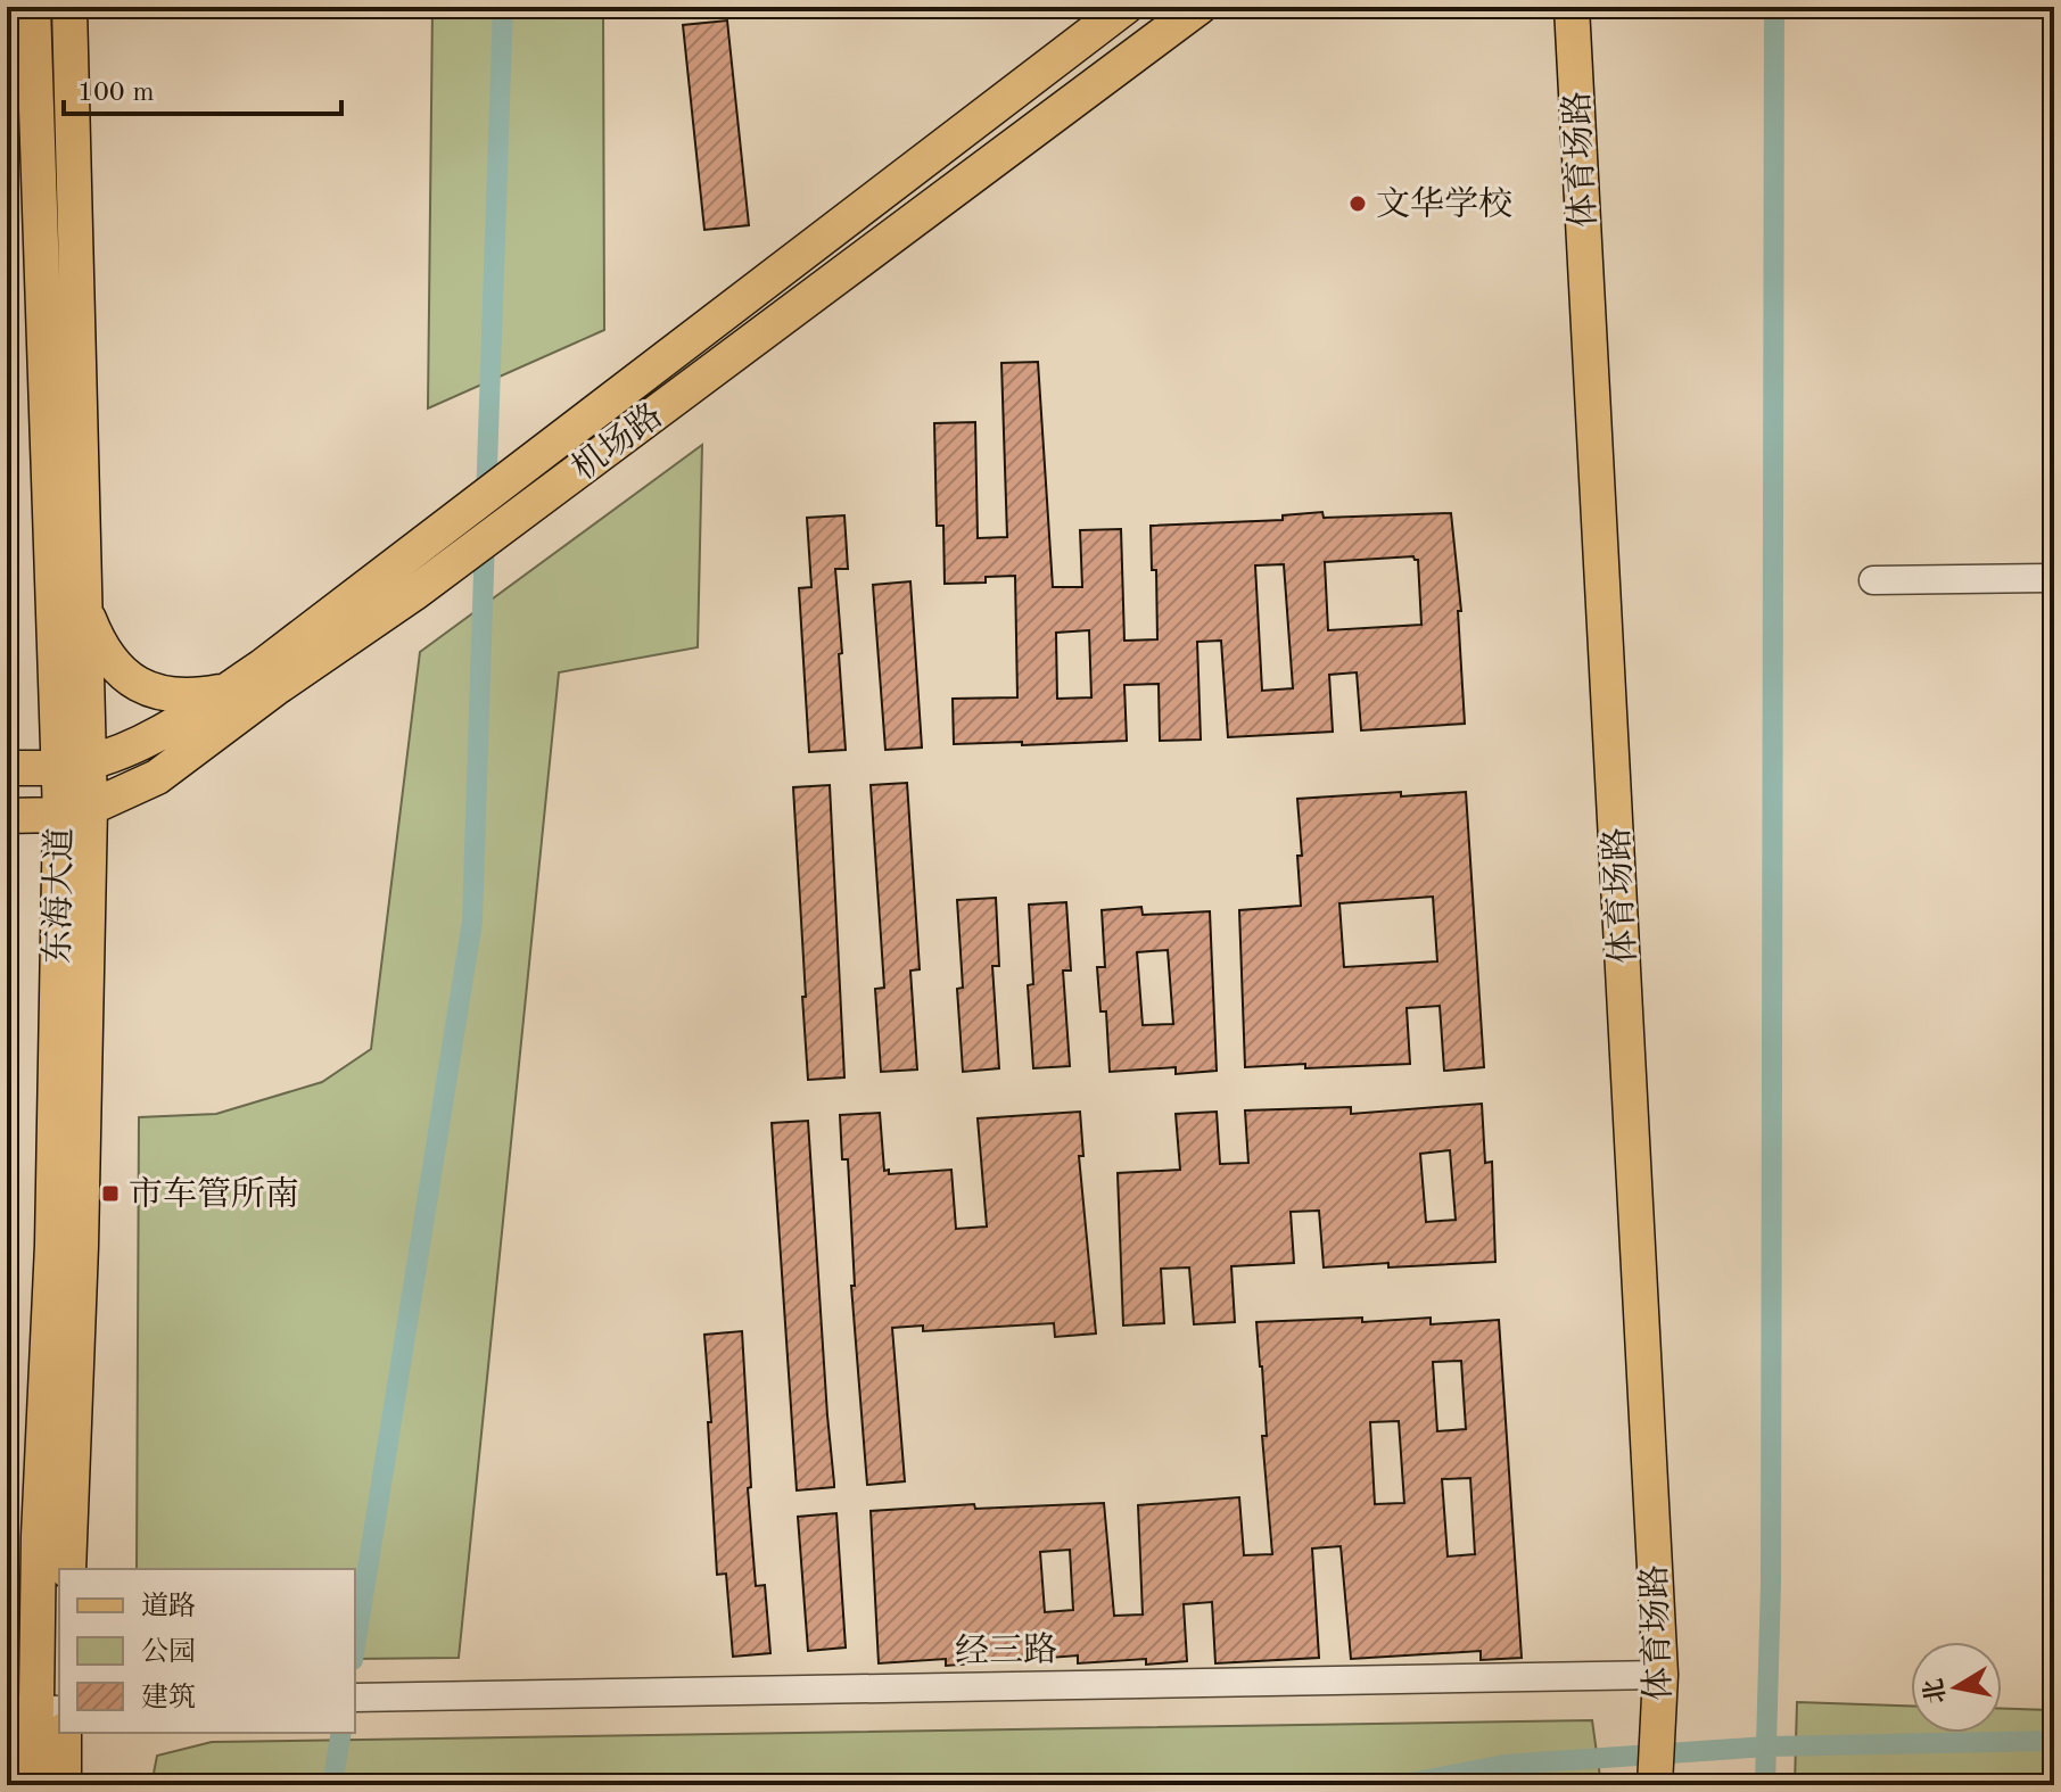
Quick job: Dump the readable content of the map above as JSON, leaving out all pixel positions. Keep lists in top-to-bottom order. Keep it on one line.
{"streets":{"main road":["体育场路","机场路","东海大道"],"street":["经三路"]},"crossings":[["体育场路","经三路"],["机场路","东海大道"]],"places":{"other":["文华学校"],"transit":["市车管所南"]},"legend":["道路","公园","建筑"],"scale_bar":"100 m","north":"left"}
